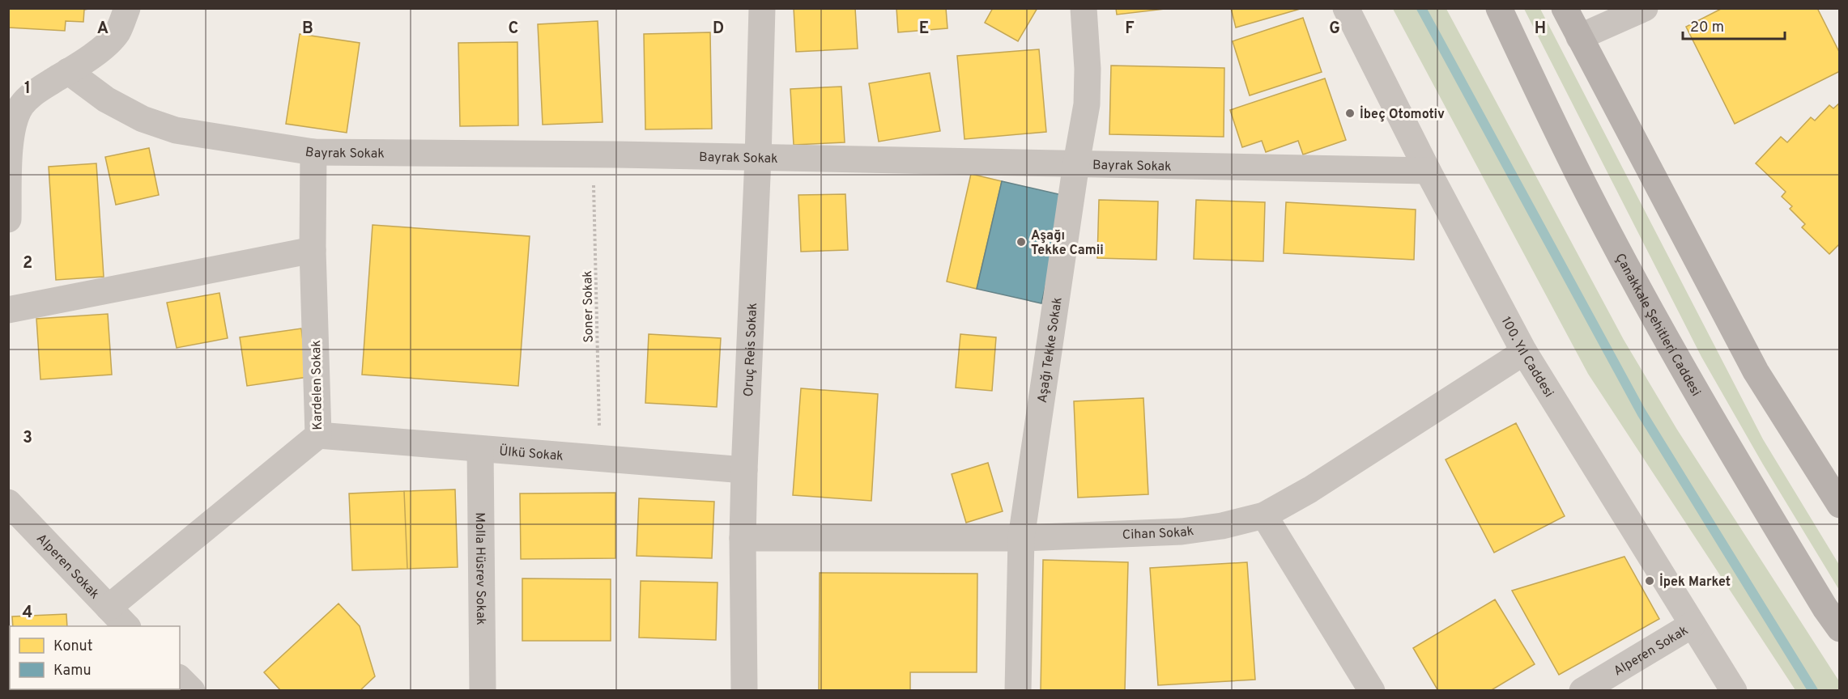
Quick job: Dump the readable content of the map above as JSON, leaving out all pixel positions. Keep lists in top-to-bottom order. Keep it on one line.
{"streets":{"main road":["Çanakkale Şehitleri Caddesi"],"street":["Bayrak Sokak","Aşağı Tekke Sokak","Oruç Reis Sokak","100. Yıl Caddesi","Kardelen Sokak","Ülkü Sokak","Cihan Sokak","Alperen Sokak","Molla Hüsrev Sokak"],"path":["Soner Sokak"]},"crossings":[["Bayrak Sokak","Soner Sokak"],["Bayrak Sokak","Aşağı Tekke Sokak"],["Bayrak Sokak","Oruç Reis Sokak"],["Bayrak Sokak","100. Yıl Caddesi"],["Bayrak Sokak","Kardelen Sokak"],["Soner Sokak","Ülkü Sokak"],["Aşağı Tekke Sokak","Cihan Sokak"],["Oruç Reis Sokak","Ülkü Sokak"],["Oruç Reis Sokak","Cihan Sokak"],["100. Yıl Caddesi","Cihan Sokak"],["100. Yıl Caddesi","Alperen Sokak"],["Kardelen Sokak","Ülkü Sokak"],["Kardelen Sokak","Alperen Sokak"],["Ülkü Sokak","Molla Hüsrev Sokak"]],"places":["İbeç Otomotiv","Aşağı Tekke Camii","İpek Market"],"legend":["Konut","Kamu"],"scale_bar":"20 m","grid":{"columns":["A","B","C","D","E","F","G","H"],"rows":["1","2","3","4"]}}
